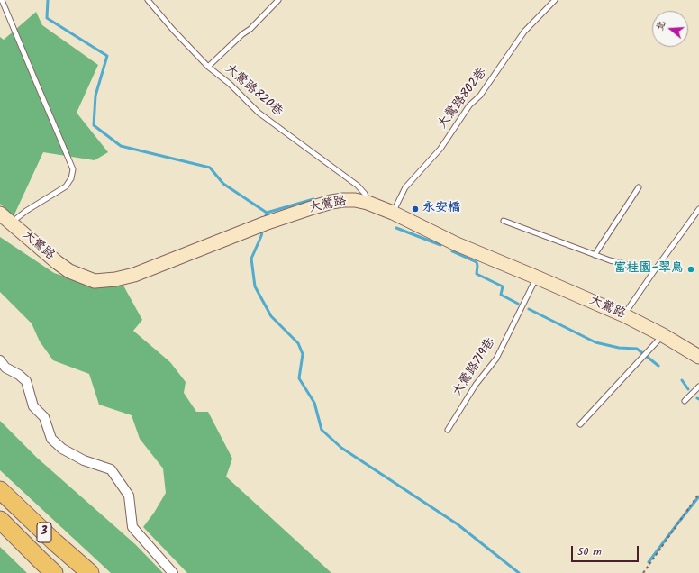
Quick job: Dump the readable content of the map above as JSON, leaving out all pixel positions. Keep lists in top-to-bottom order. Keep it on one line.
{"streets":{"highway":["3"],"street":["大鶯路"],"lane":["大鶯路820巷","大鶯路802巷","大鶯路719巷"]},"crossings":[["大鶯路820巷","大鶯路"],["大鶯路802巷","大鶯路"],["大鶯路","大鶯路719巷"]],"places":["永安橋","富桂園-翠鳥"],"scale_bar":"50 m","north":"left"}
